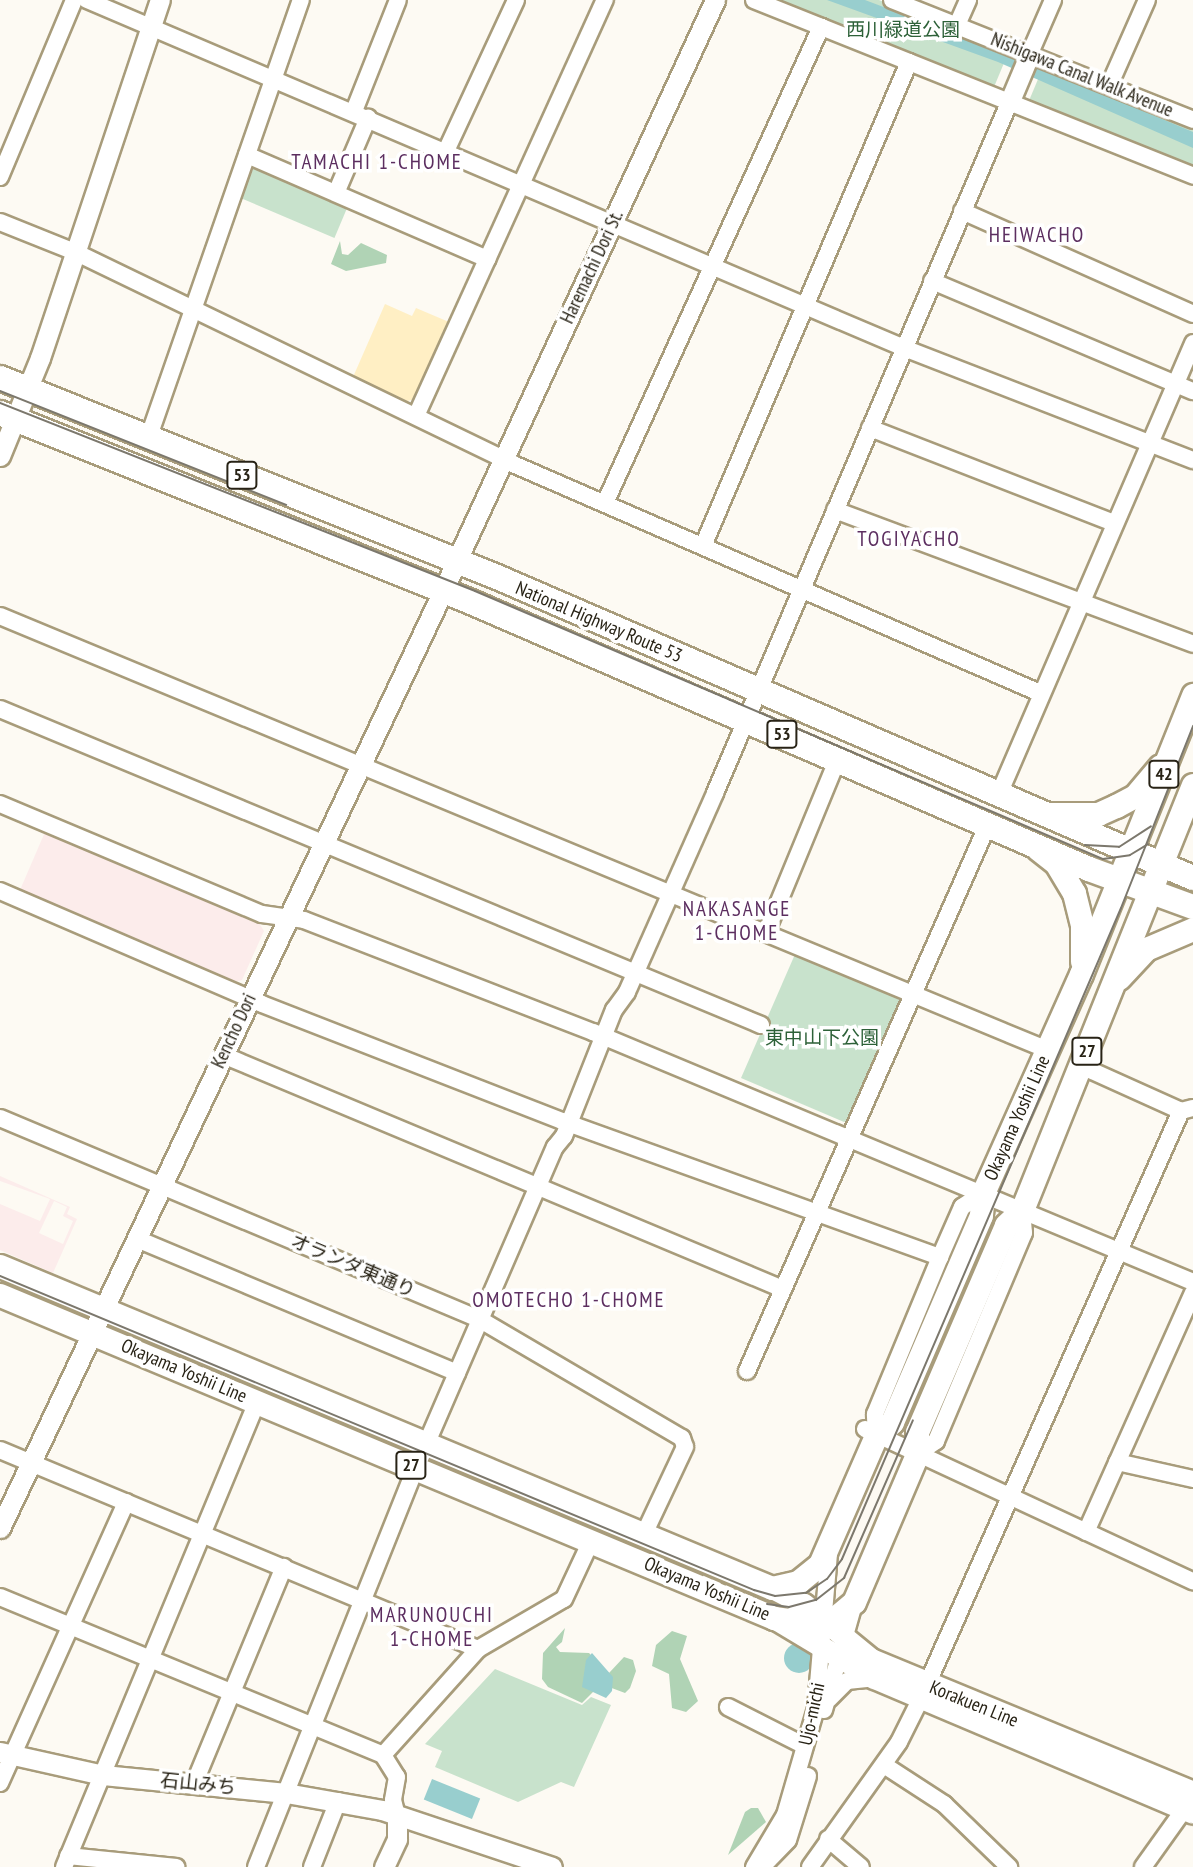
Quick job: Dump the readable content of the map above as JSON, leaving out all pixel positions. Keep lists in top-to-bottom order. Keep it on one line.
{"streets":{"highway":["53","National Highway Route 53"],"main road":["42","27","Okayama Yoshii Line","Korakuen Line"],"street":["Nishigawa Canal Walk Avenue","Haremachi Dori St.","Kencho Dori","オランダ東通り","Ujo-michi","石山みち"]},"crossings":[["Haremachi Dori St.","Kencho Dori"],["National Highway Route 53","42"],["National Highway Route 53","Kencho Dori"],["National Highway Route 53","Okayama Yoshii Line"],["42","Okayama Yoshii Line"],["Kencho Dori","Okayama Yoshii Line"],["Kencho Dori","オランダ東通り"],["Okayama Yoshii Line","オランダ東通り"],["Okayama Yoshii Line","Korakuen Line"],["Okayama Yoshii Line","Ujo-michi"],["Korakuen Line","Ujo-michi"]],"districts":["TAMACHI 1-CHOME","HEIWACHO","TOGIYACHO","NAKASANGE 1-CHOME","OMOTECHO 1-CHOME","MARUNOUCHI 1-CHOME"],"parks":["西川緑道公園","東中山下公園"]}
